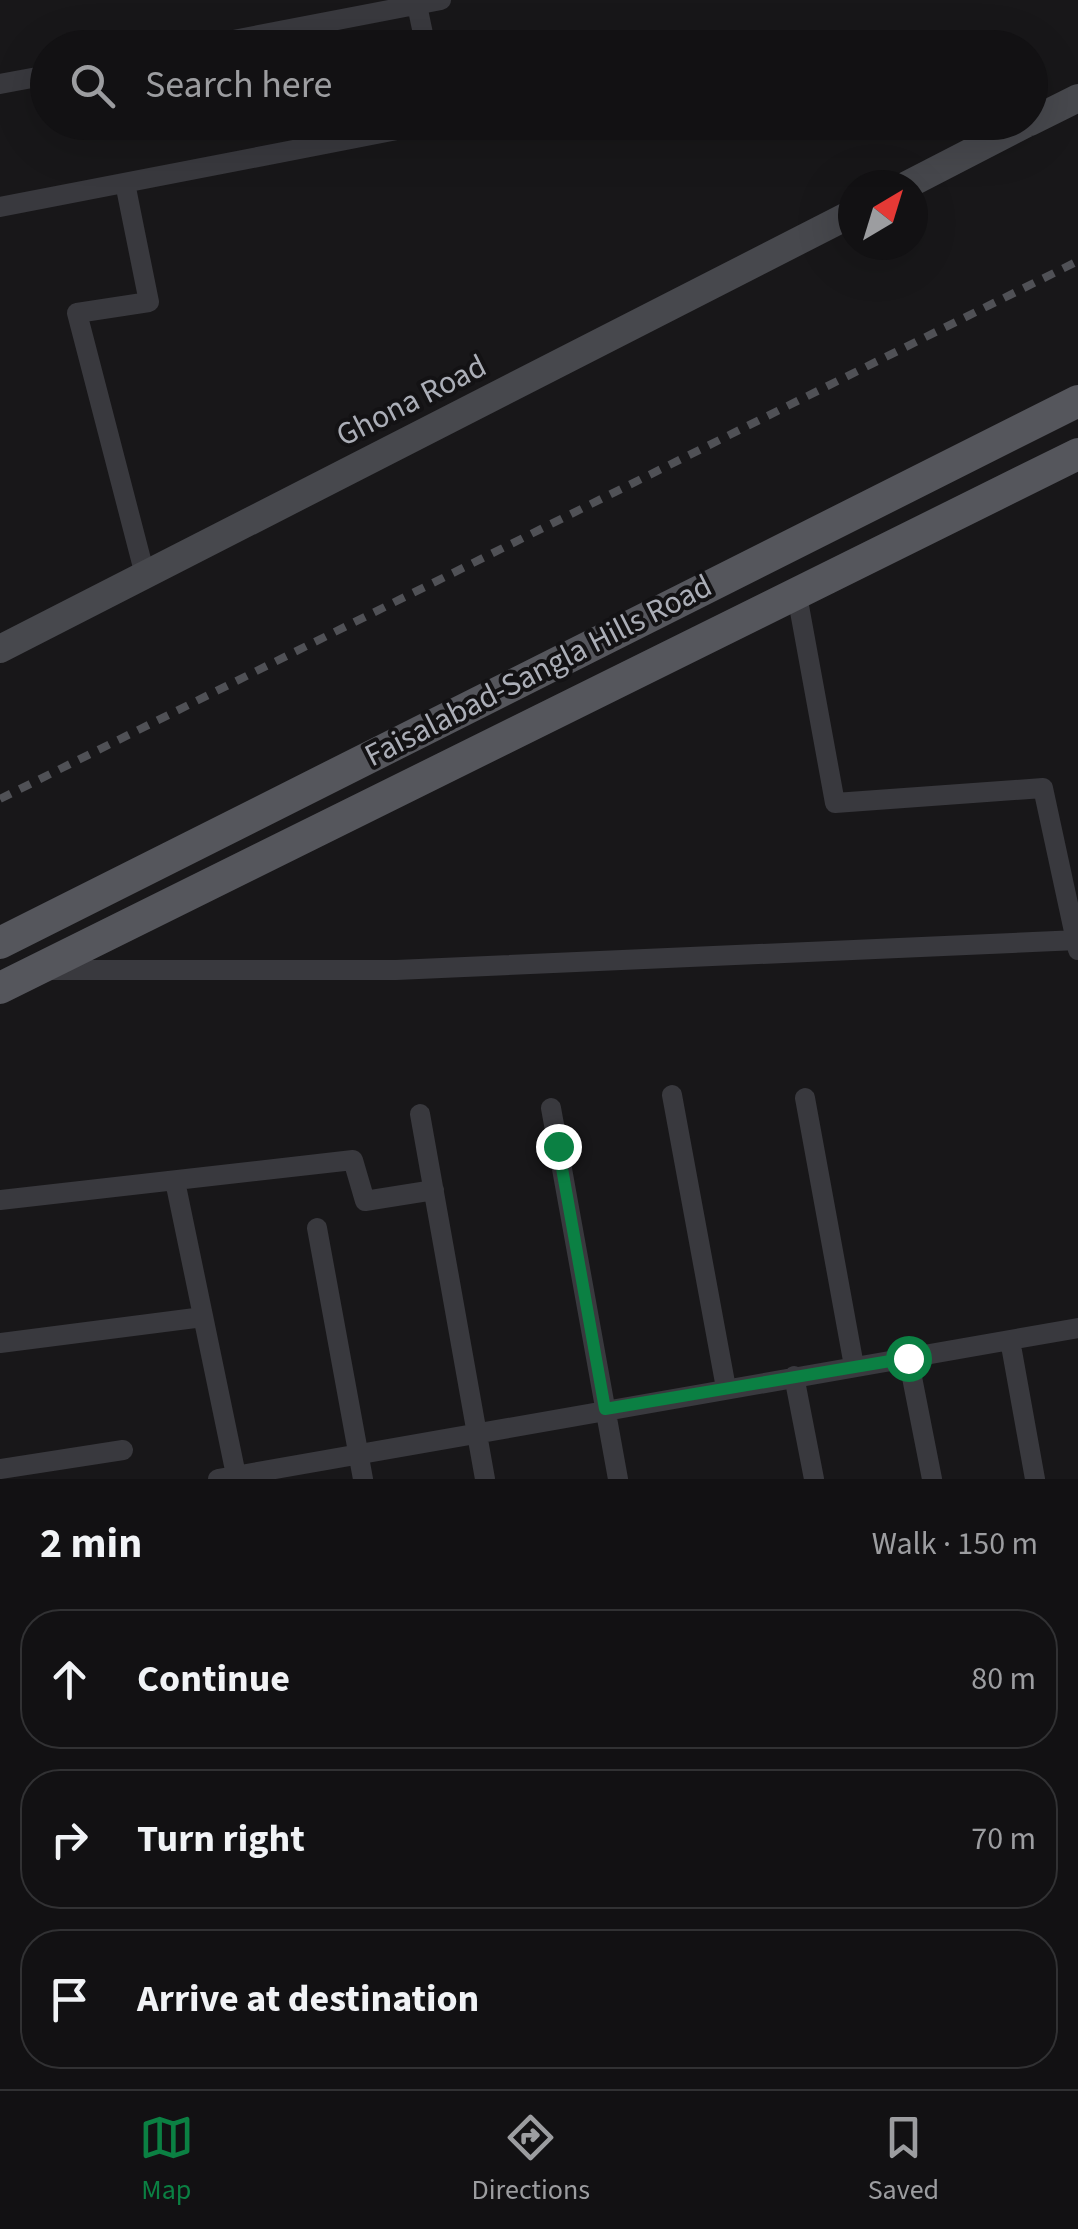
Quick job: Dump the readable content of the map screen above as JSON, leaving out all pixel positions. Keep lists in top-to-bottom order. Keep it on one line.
{"streets":{"main road":["Faisalabad-Sangla Hills Road"],"street":["Ghona Road"]},"north":"top right","page":{"search":"Search here","heading":["2 min","Walk · 150 m"],"list":[["Continue","80 m"],["Turn right","70 m"],"Arrive at destination"],"nav":["Map","Directions","Saved"]}}
